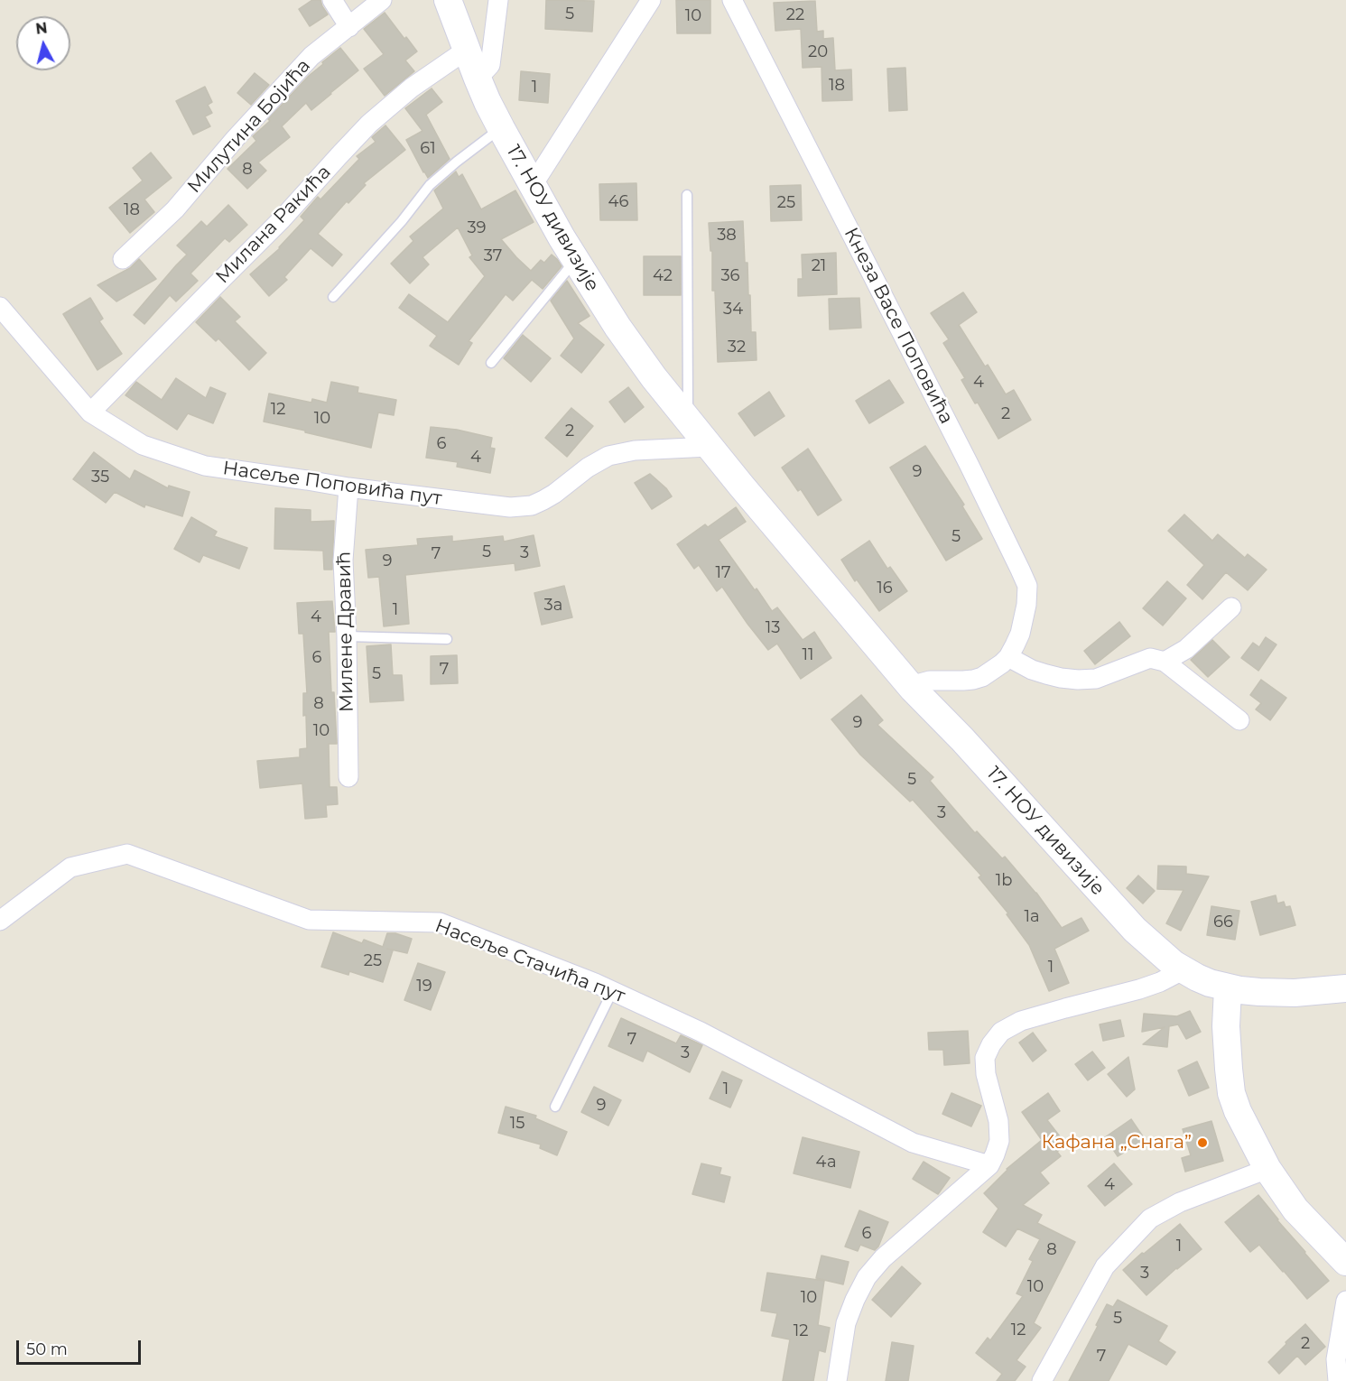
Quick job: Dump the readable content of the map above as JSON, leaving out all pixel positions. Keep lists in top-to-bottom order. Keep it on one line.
{"streets":{"street":["Милутина Бојића","17. НОУ дивизије","Милана Ракића","Кнеза Васе Поповића","Насеље Поповића пут","Милене Дравић","Насеље Стачића пут"]},"crossings":[["17. НОУ дивизије","Милана Ракића"],["17. НОУ дивизије","Насеље Поповића пут"],["Милана Ракића","Насеље Поповића пут"],["Насеље Поповића пут","Милене Дравић"]],"places":["Кафана „Снага”"],"house_numbers":["5","22","10","20","18","1","61","8","46","25","18","39","38","37","21","42","36","34","32","4","12","2","10","2","6","4","9","35","5","5","3","7","9","17","16","3a","1","4","13","11","6","7","5","8","9","10","5","3","1b","1a","66","25","1","19","7","3","1","9","15","4a","4","6","1","8","3","10","10","5","12","12","2","7"],"scale_bar":"50 m","north":"top"}
